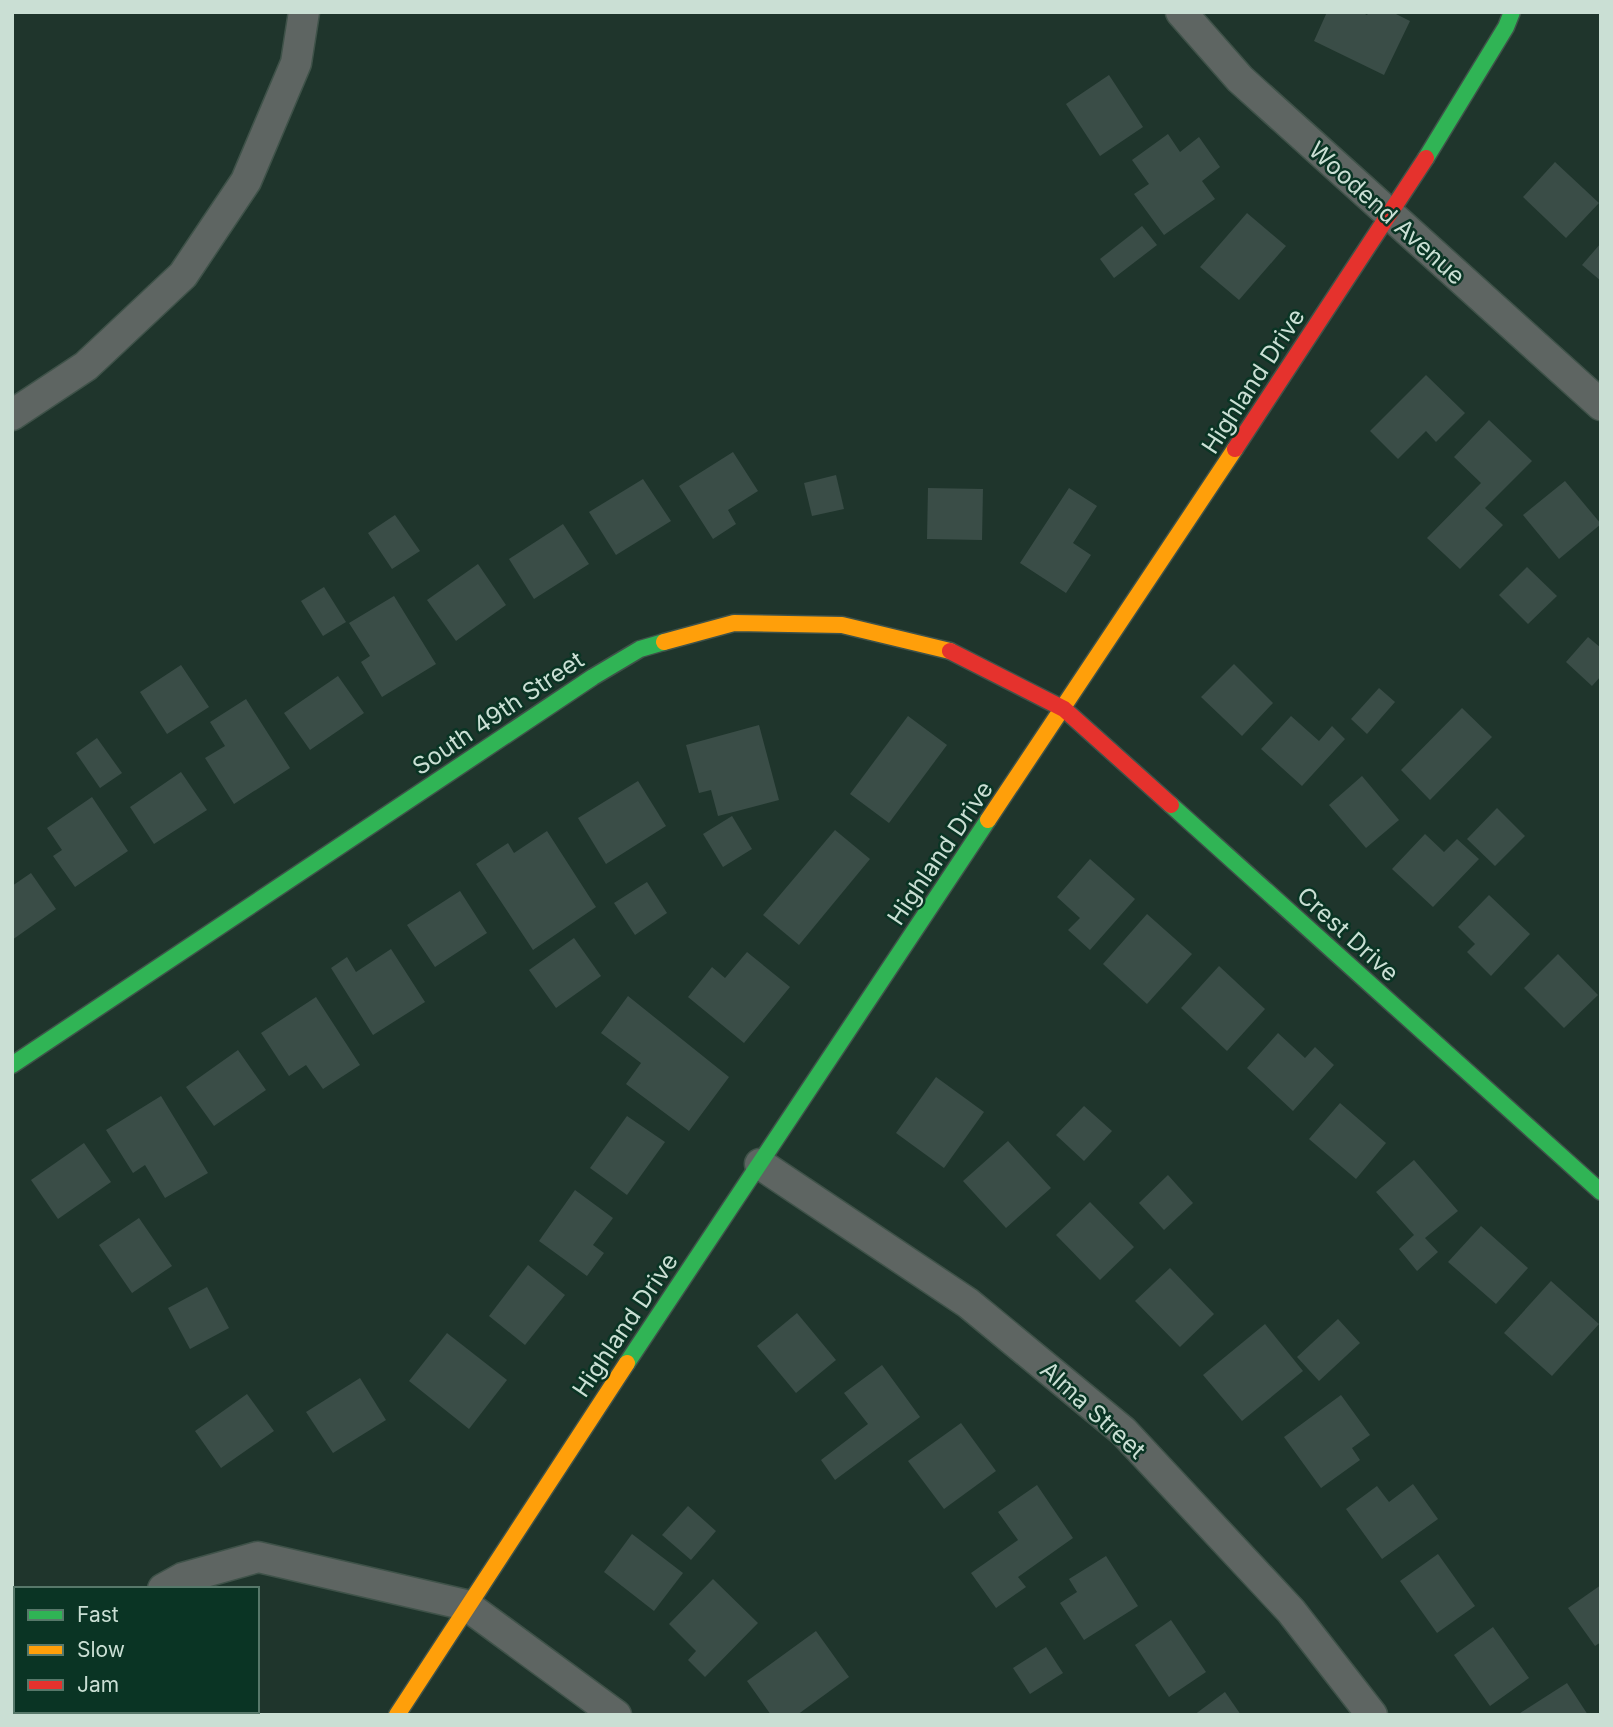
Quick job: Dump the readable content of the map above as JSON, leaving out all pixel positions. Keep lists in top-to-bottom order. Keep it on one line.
{"streets":{"street":["Woodend Avenue","Highland Drive","South 49th Street","Crest Drive","Alma Street"]},"crossings":[["Woodend Avenue","Highland Drive"],["Highland Drive","South 49th Street"],["Highland Drive","Crest Drive"],["Highland Drive","Alma Street"],["South 49th Street","Crest Drive"]],"legend":["Fast","Slow","Jam"]}
